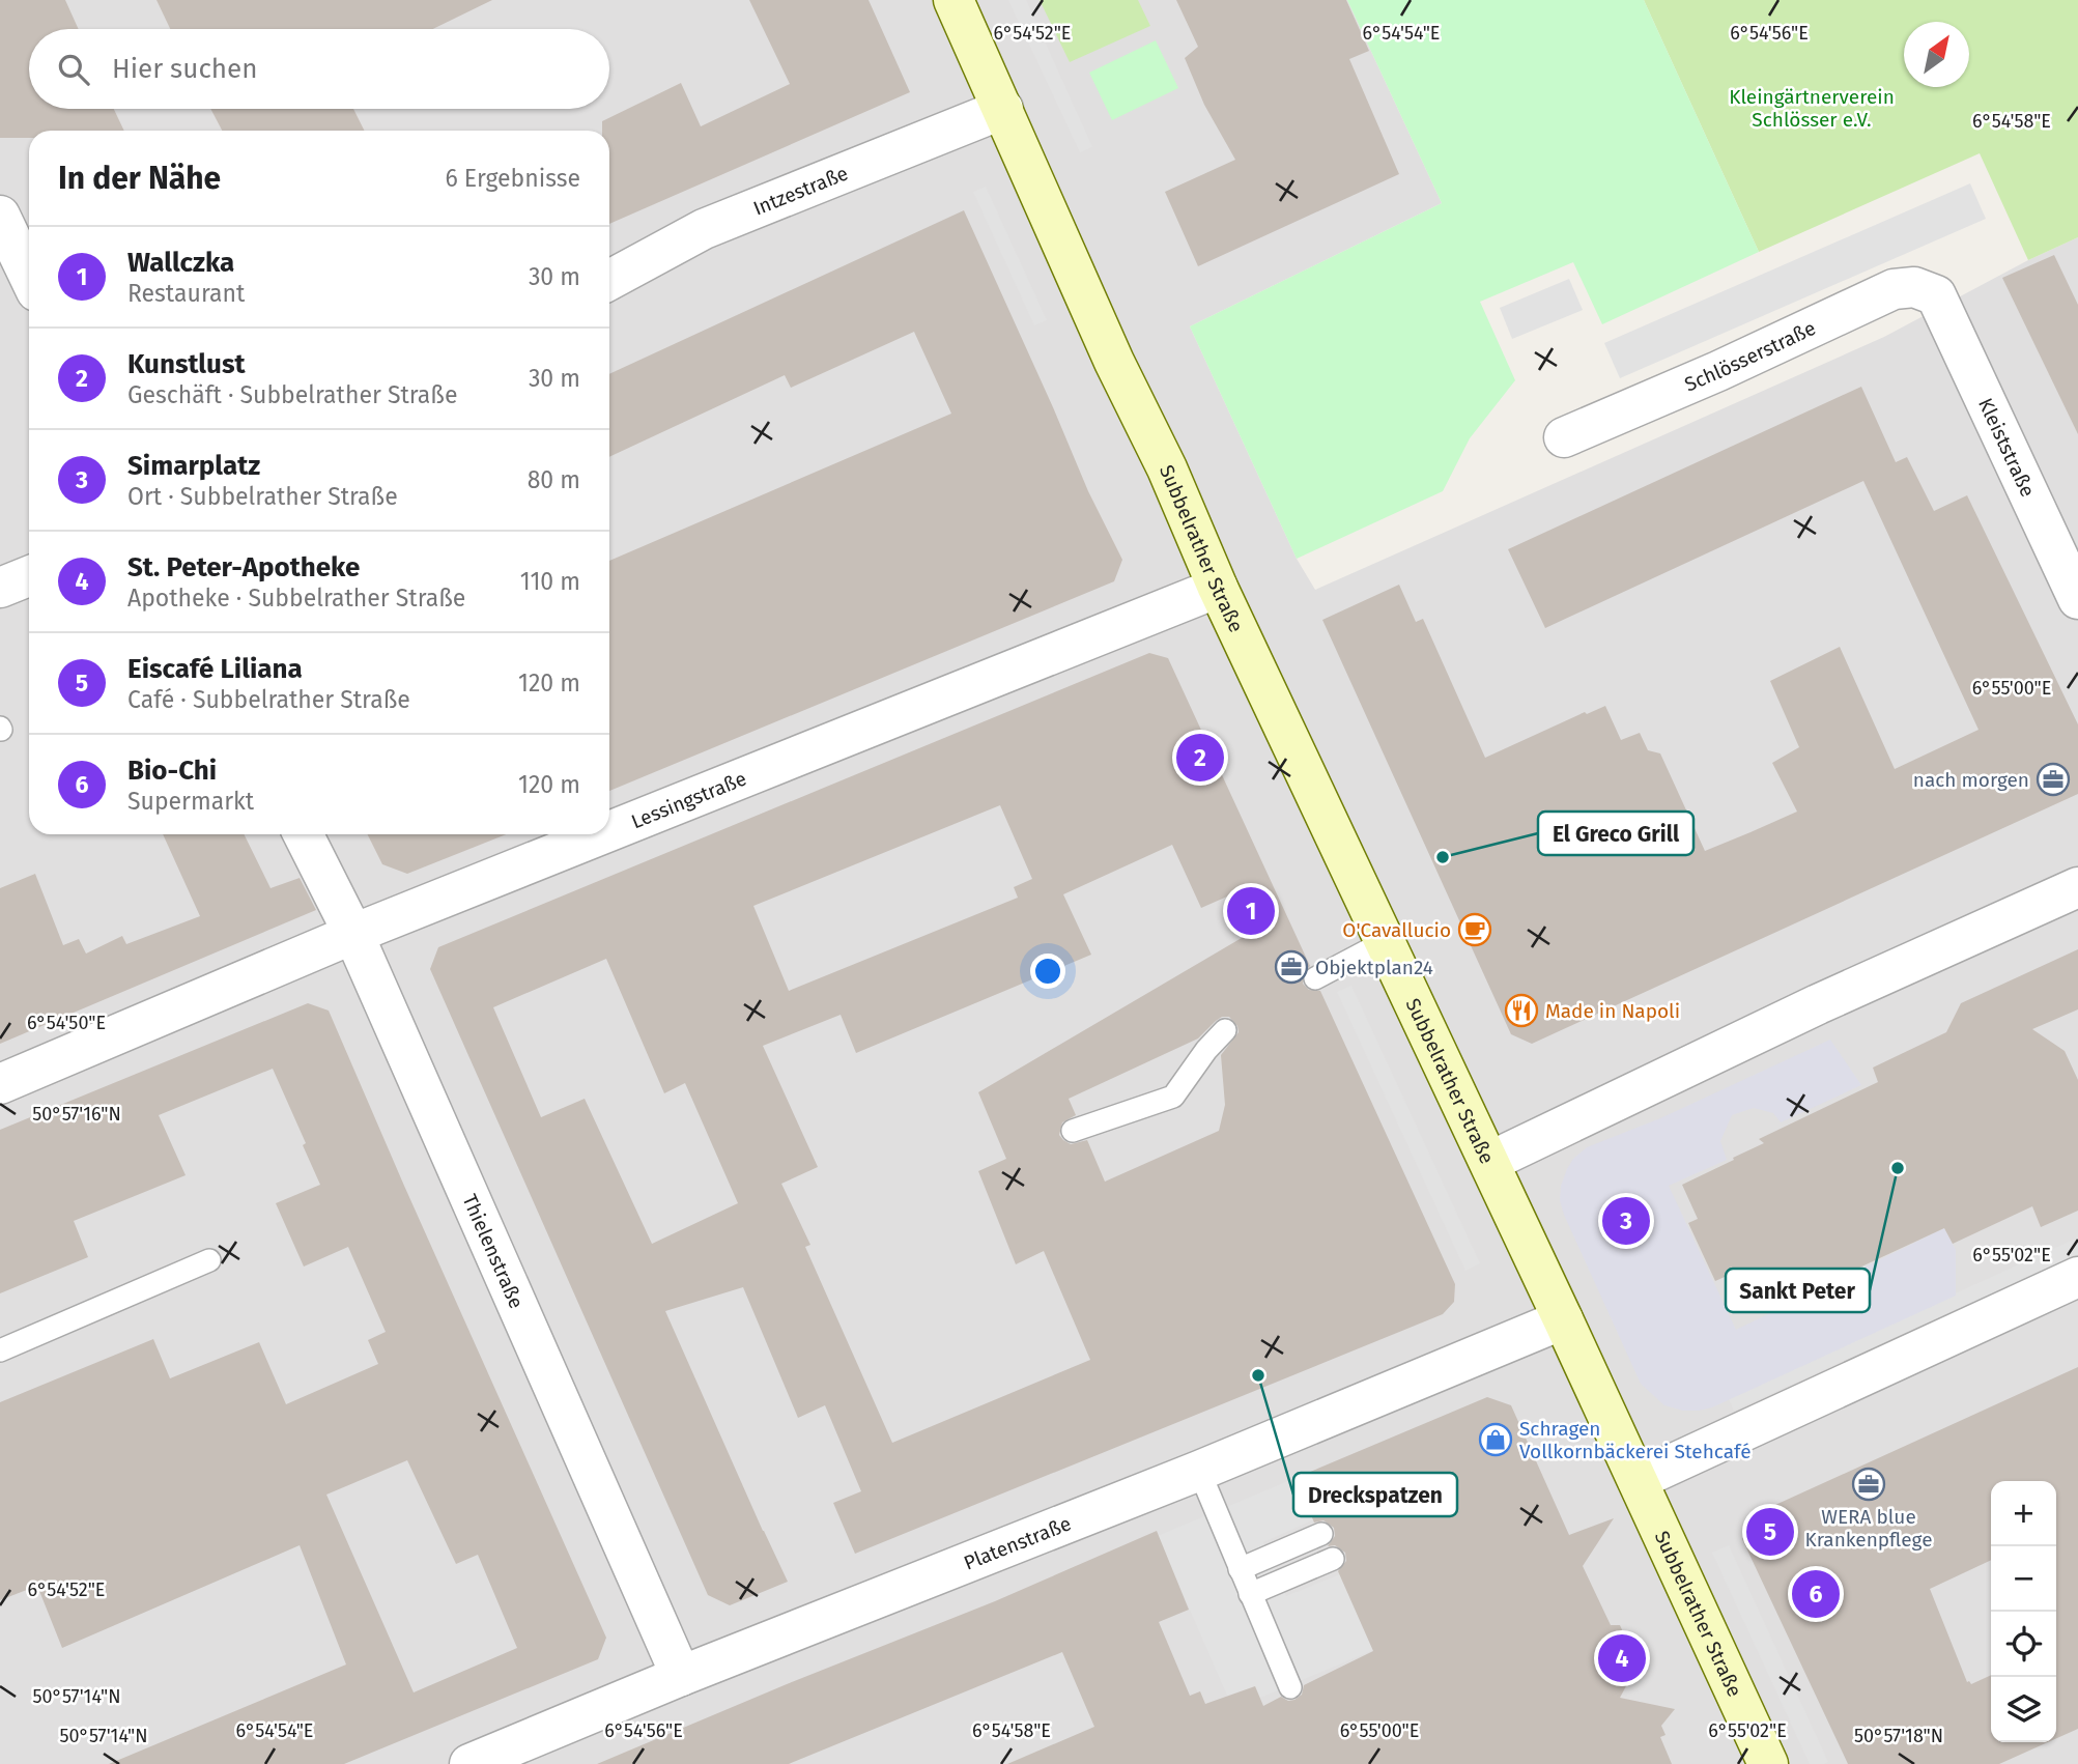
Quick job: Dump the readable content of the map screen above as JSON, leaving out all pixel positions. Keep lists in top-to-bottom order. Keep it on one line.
{"streets":{"main road":["Subbelrather Straße"],"street":["Intzestraße","Schlösserstraße","Kleiststraße","Lessingstraße","Thielenstraße","Platenstraße"]},"crossings":[["Intzestraße","Subbelrather Straße"],["Schlösserstraße","Kleiststraße"],["Subbelrather Straße","Lessingstraße"],["Subbelrather Straße","Platenstraße"],["Lessingstraße","Thielenstraße"],["Thielenstraße","Platenstraße"]],"parks":["Kleingärtnerverein Schlösser e.V."],"places":{"office":["nach morgen","Objektplan24","WERA blue Krankenpflege"],"other":["El Greco Grill","Sankt Peter","Dreckspatzen"],"cafe":["O'Cavallucio"],"restaurant":["Made in Napoli"],"shop":["Schragen Vollkornbäckerei Stehcafé"]},"north":"top right","page":{"search":"Hier suchen","heading":["In der Nähe","6 Ergebnisse"],"list":[{"mark":"1","name":"Wallczka","note":"Restaurant","value":"30 m"},{"mark":"2","name":"Kunstlust","note":"Geschäft · Subbelrather Straße","value":"30 m"},{"mark":"3","name":"Simarplatz","note":"Ort · Subbelrather Straße","value":"80 m"},{"mark":"4","name":"St. Peter-Apotheke","note":"Apotheke · Subbelrather Straße","value":"110 m"},{"mark":"5","name":"Eiscafé Liliana","note":"Café · Subbelrather Straße","value":"120 m"},{"mark":"6","name":"Bio-Chi","note":"Supermarkt","value":"120 m"}],"pins":["2","1","3","5","6","4"],"map_buttons":["+","−"]},"coordinates":["6°54'52\"E","6°54'54\"E","6°54'56\"E","6°54'58\"E","6°55'00\"E","6°54'50\"E","50°57'16\"N","6°55'02\"E","50°57'14\"N","50°57'18\"N"]}
